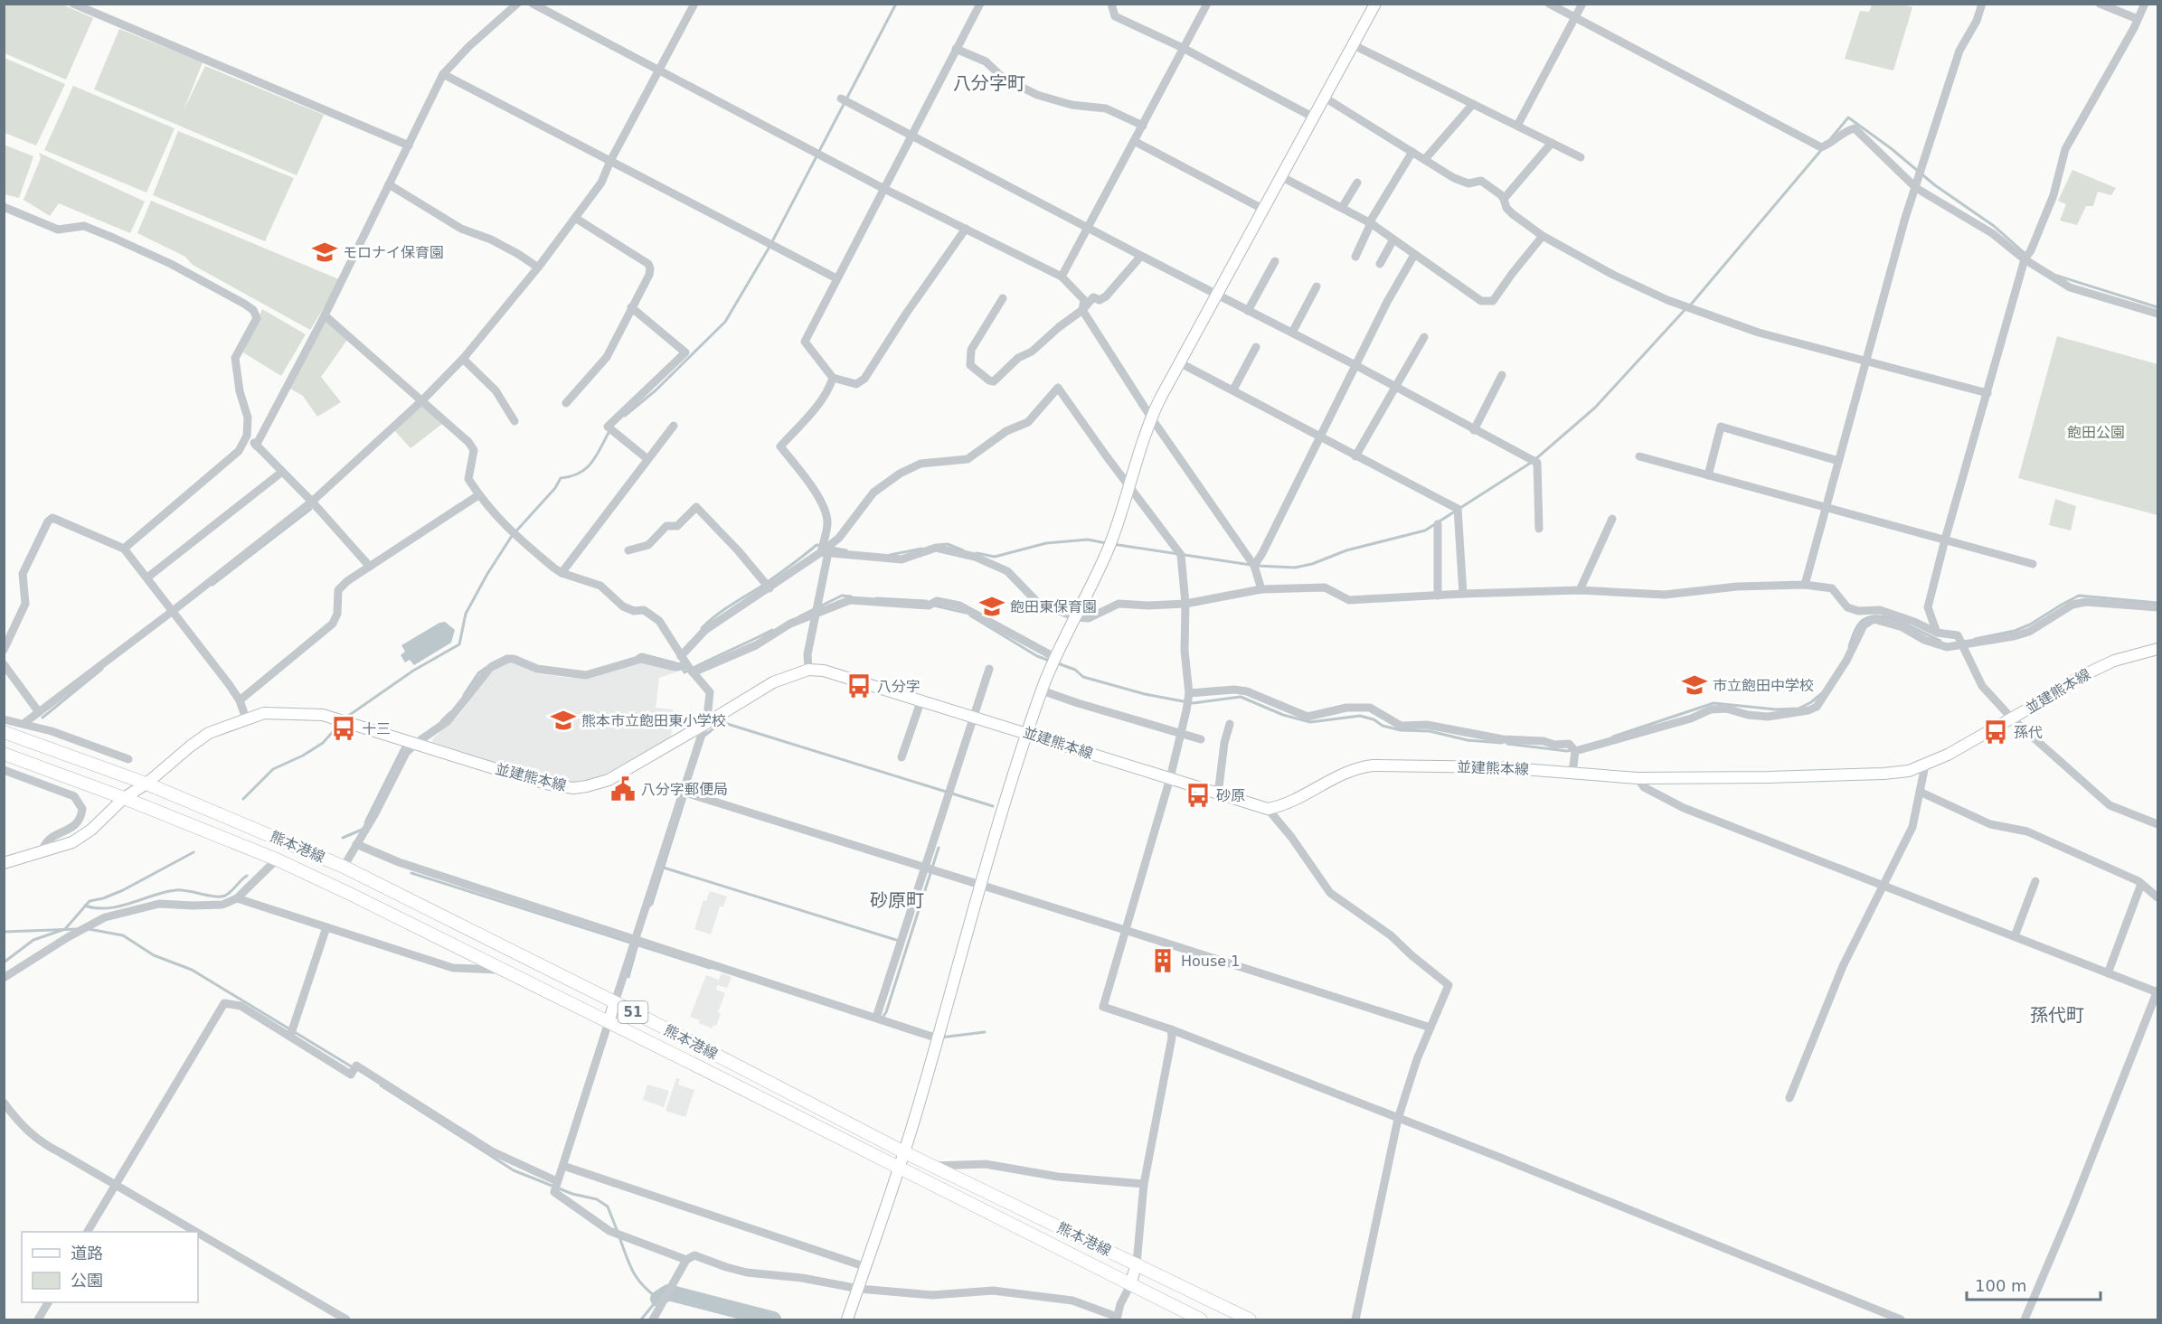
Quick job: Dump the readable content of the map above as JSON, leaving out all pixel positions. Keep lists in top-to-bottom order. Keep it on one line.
{"streets":{"main road":["並建熊本線","熊本港線","51"]},"crossings":[["並建熊本線","熊本港線"]],"districts":["八分字町","砂原町","孫代町"],"parks":["飽田公園"],"places":{"school or university":["モロナイ保育園","飽田東保育園","市立飽田中学校","熊本市立飽田東小学校"],"bus stop":["八分字","十三","孫代","砂原"],"public building":["八分字郵便局"],"building":["House 1"]},"legend":["道路","公園"],"scale_bar":"100 m"}
